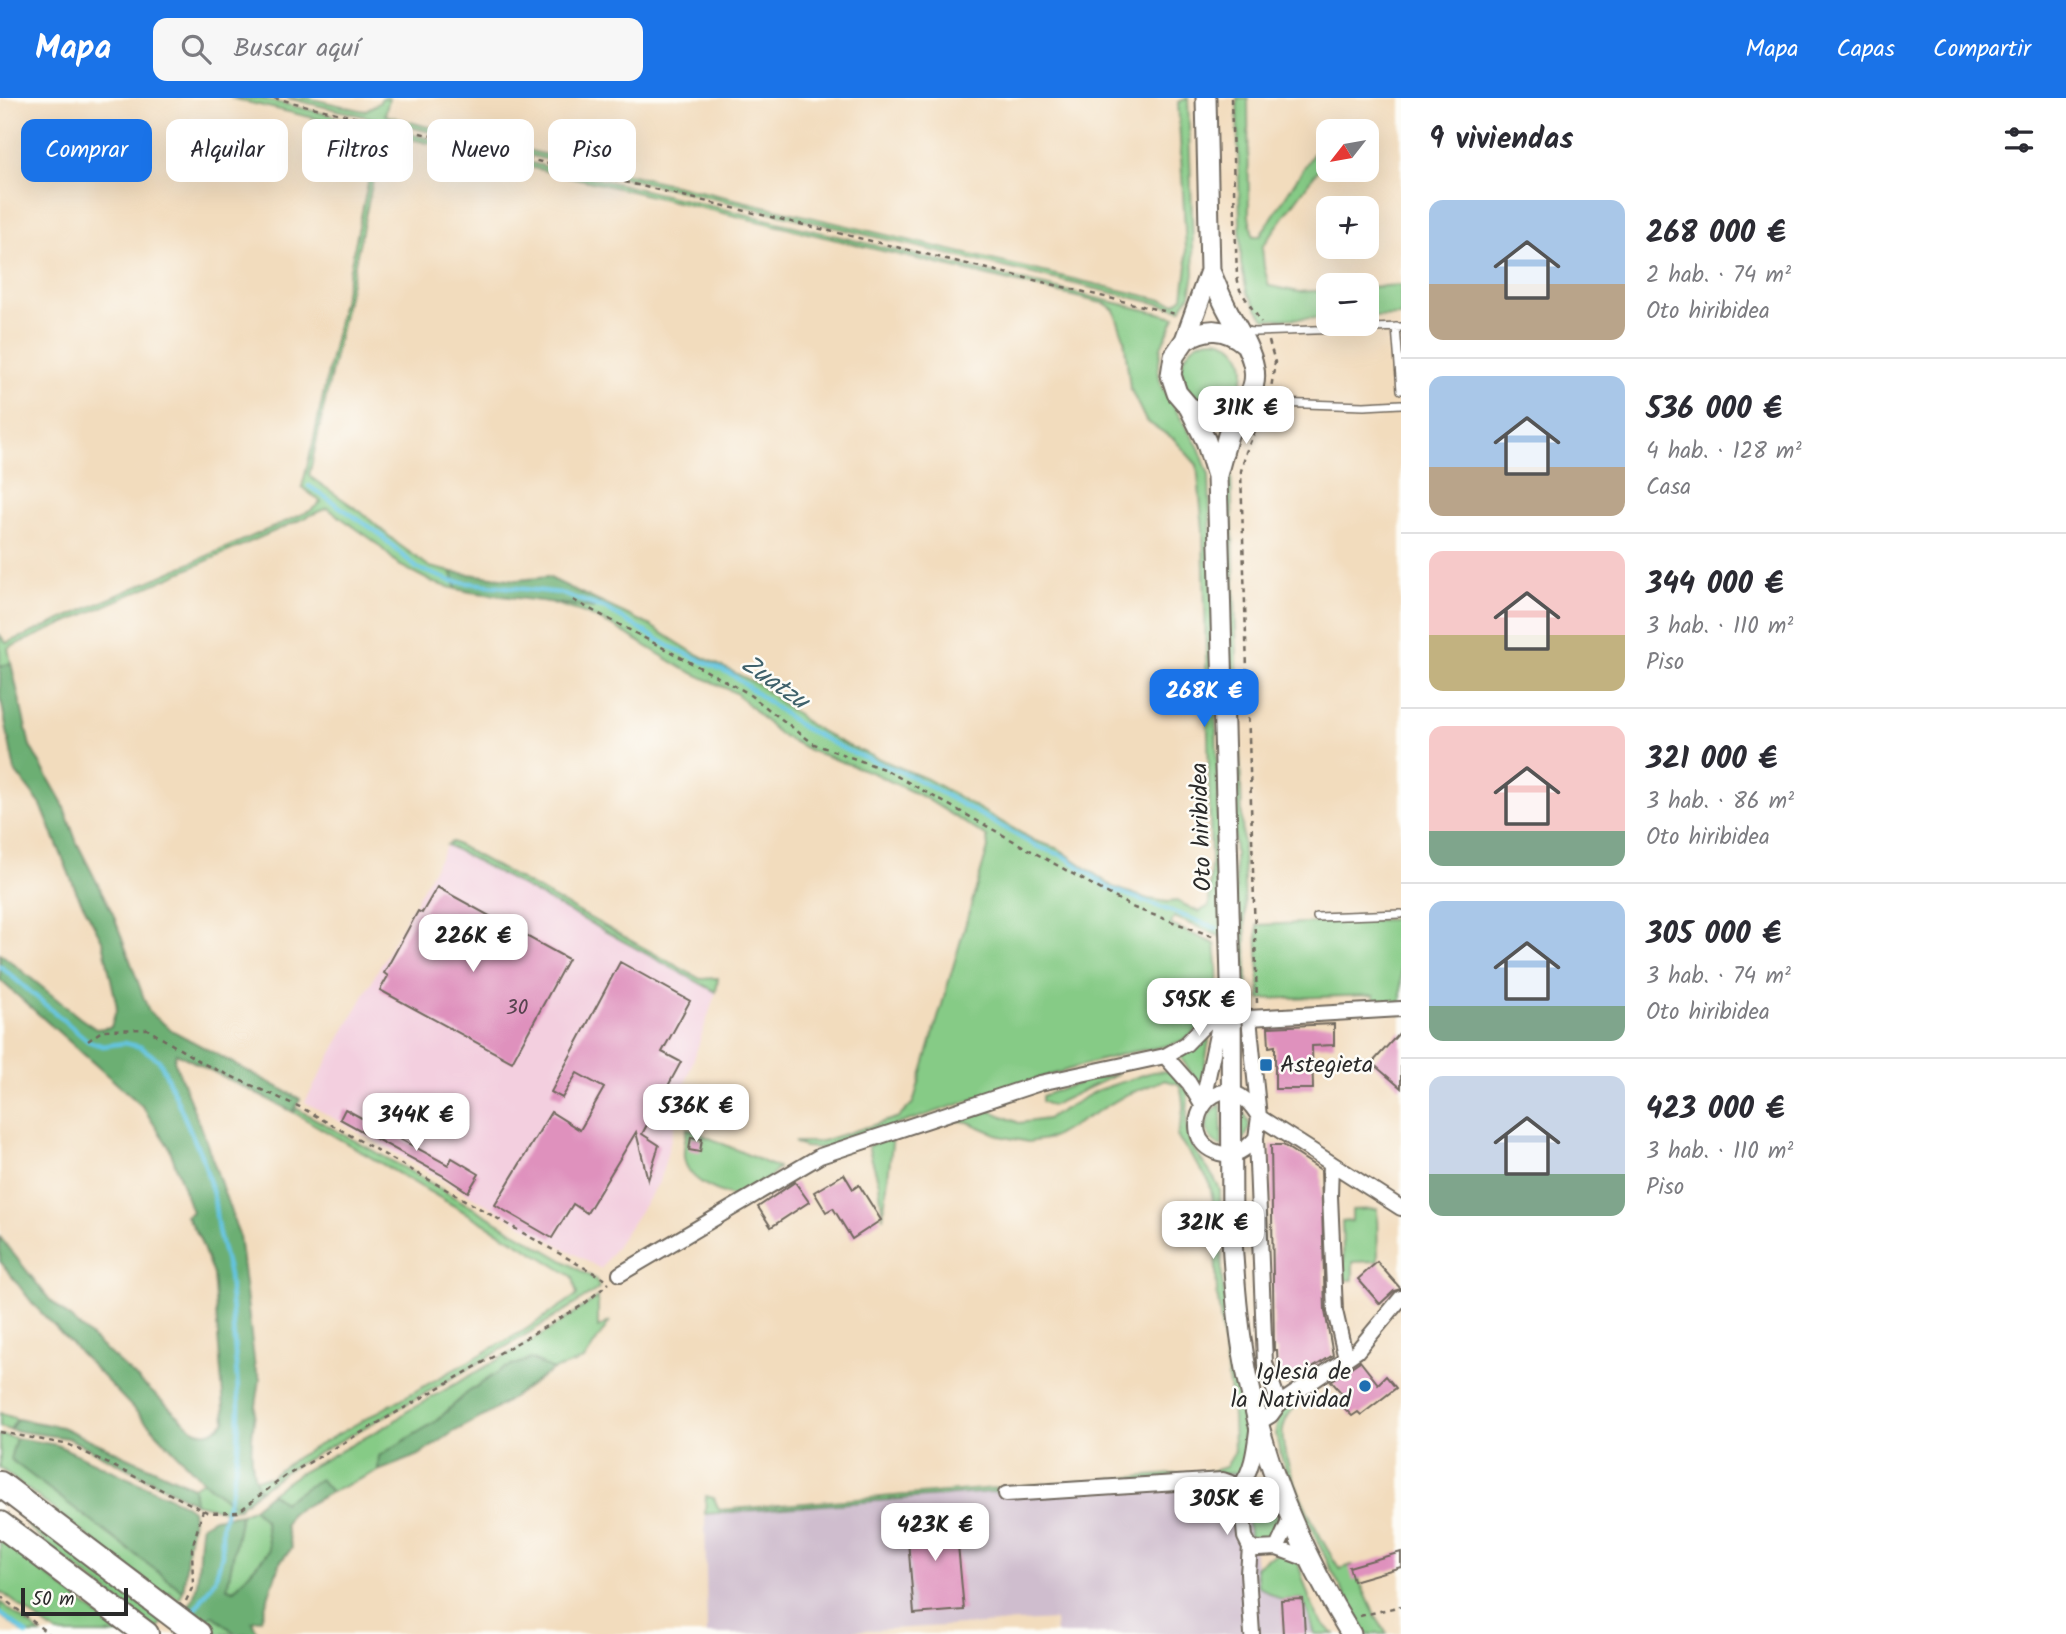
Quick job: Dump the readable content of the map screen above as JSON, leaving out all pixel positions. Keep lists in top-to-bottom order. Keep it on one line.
{"streets":{"street":["Oto hiribidea"]},"water":["Zuatzu"],"places":{"transit":["Astegieta"],"other":["Iglesia de la Natividad"]},"house_numbers":["30"],"scale_bar":"50 m","north":"bottom left","page":{"header":"Mapa","search":"Buscar aquí","nav":["Mapa","Capas","Compartir"],"heading":"9 viviendas","map_buttons":["+","−"],"chip":["Comprar","Alquilar","Filtros","Nuevo","Piso"],"list":[{"name":"268 000 €","note":"2 hab. · 74 m² · Oto hiribidea"},{"name":"536 000 €","note":"4 hab. · 128 m² · Casa"},{"name":"344 000 €","note":"3 hab. · 110 m² · Piso"},{"name":"321 000 €","note":"3 hab. · 86 m² · Oto hiribidea"},{"name":"305 000 €","note":"3 hab. · 74 m² · Oto hiribidea"},{"name":"423 000 €","note":"3 hab. · 110 m² · Piso"}],"price":["311K €","268K €","226K €","595K €","536K €","344K €","321K €","305K €","423K €"],"scale":"50 m"}}
